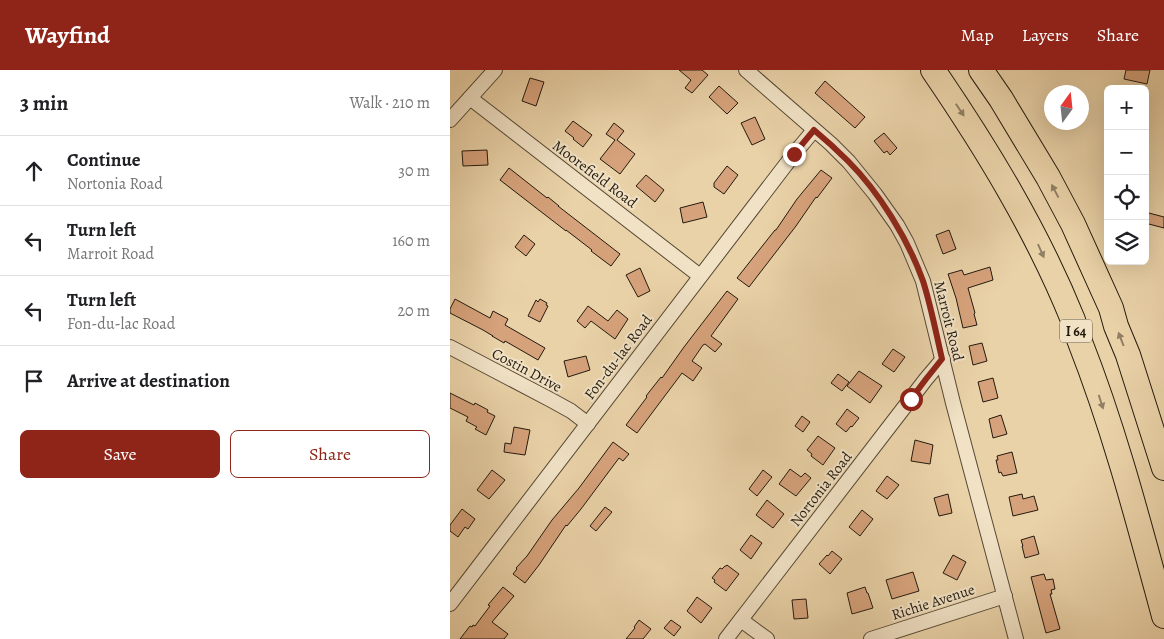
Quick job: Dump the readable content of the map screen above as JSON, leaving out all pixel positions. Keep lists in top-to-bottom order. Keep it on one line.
{"streets":{"highway":["I 64"],"street":["Moorefield Road","Marroit Road","Fon-du-lac Road","Costin Drive","Nortonia Road","Richie Avenue"]},"crossings":[["Moorefield Road","Fon-du-lac Road"],["Marroit Road","Fon-du-lac Road"],["Marroit Road","Nortonia Road"],["Marroit Road","Richie Avenue"],["Fon-du-lac Road","Costin Drive"]],"north":"top","page":{"header":"Wayfind","nav":["Map","Layers","Share"],"heading":["3 min","Walk · 210 m"],"map_buttons":["+","−"],"list":[["Continue","Nortonia Road","30 m"],["Turn left","Marroit Road","160 m"],["Turn left","Fon-du-lac Road","20 m"],"Arrive at destination"],"buttons":["Save","Share"]}}
